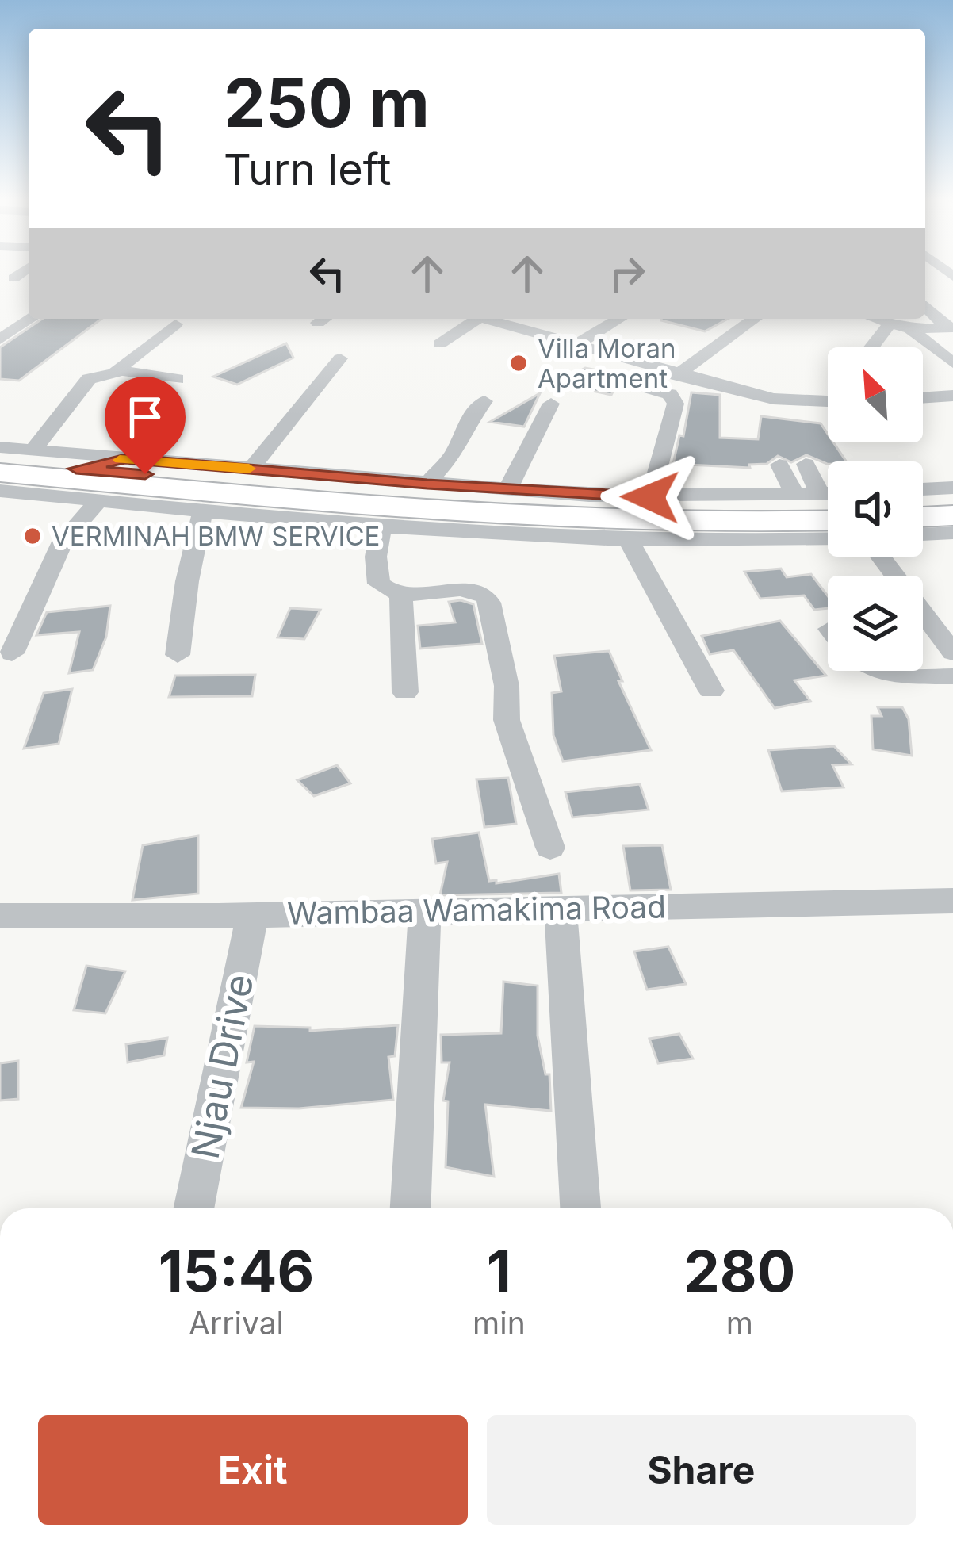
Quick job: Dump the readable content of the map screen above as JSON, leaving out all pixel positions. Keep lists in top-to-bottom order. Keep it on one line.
{"streets":{"street":["Wambaa Wamakima Road","Njau Drive"]},"crossings":[["Wambaa Wamakima Road","Njau Drive"]],"places":["Villa Moran Apartment","VERMINAH BMW SERVICE"],"north":"top left","page":{"turn":["250 m","Turn left"],"eta":["15:46","Arrival","1","min","280","m"],"buttons":["Exit","Share"]}}
